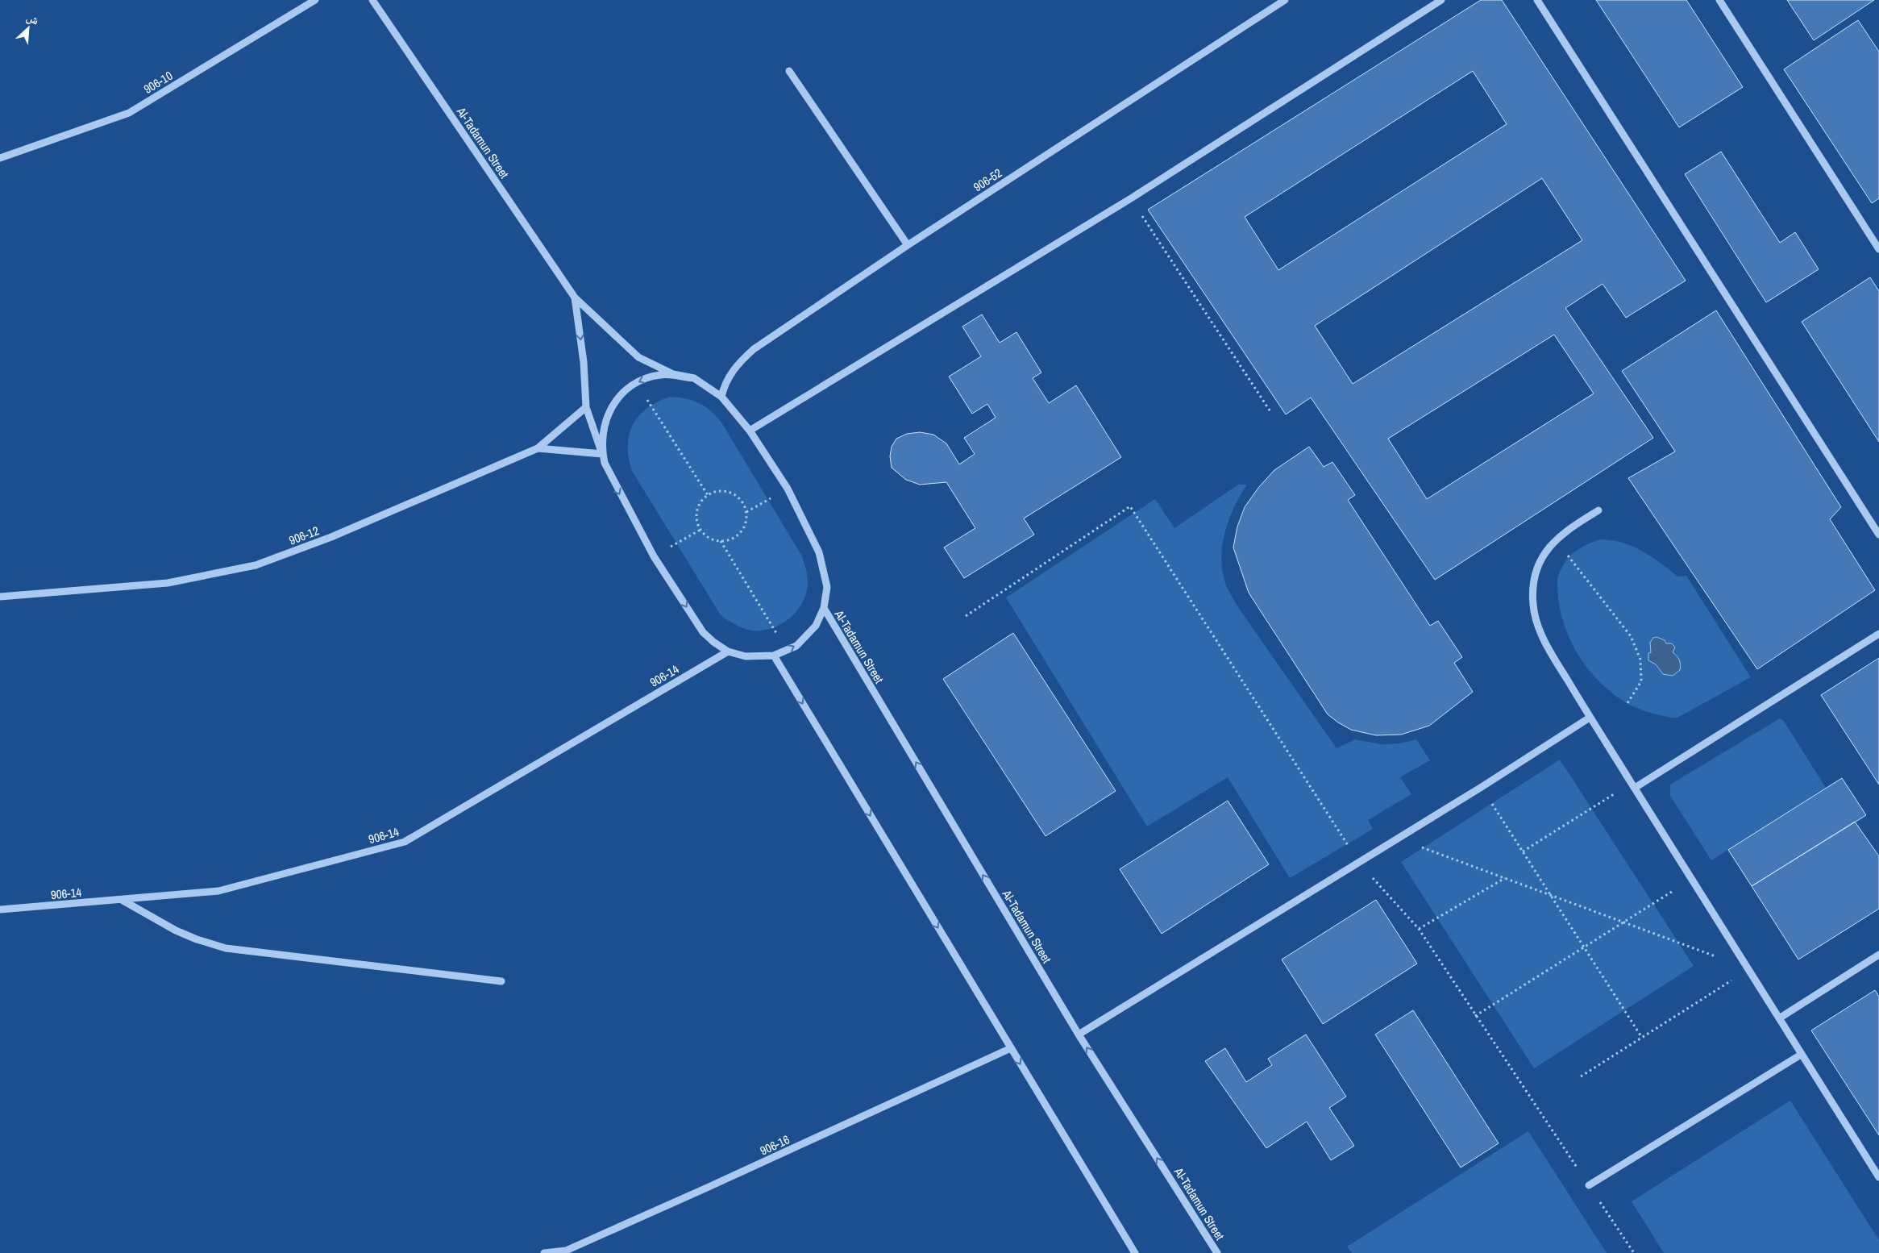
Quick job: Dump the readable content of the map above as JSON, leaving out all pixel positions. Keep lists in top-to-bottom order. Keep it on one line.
{"streets":{"street":["906-10","Al-Tadamun Street","906-52","906-12","906-14","906-16"]},"crossings":[["Al-Tadamun Street","906-52"],["Al-Tadamun Street","906-12"],["Al-Tadamun Street","906-14"]],"north":"top right"}
